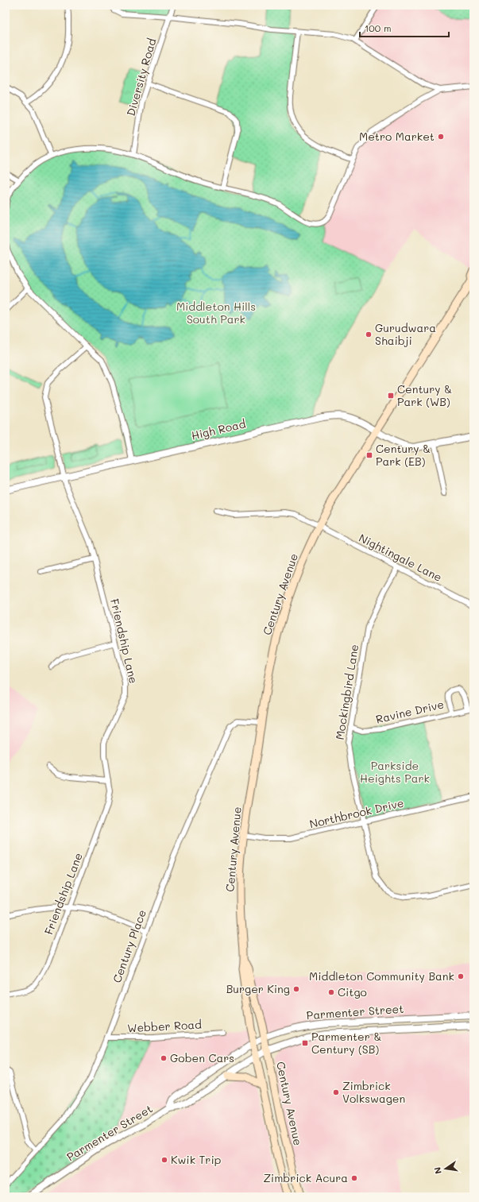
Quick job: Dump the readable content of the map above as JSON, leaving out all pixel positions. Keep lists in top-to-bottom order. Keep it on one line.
{"streets":{"main road":["Century Avenue"],"street":["Diversity Road","High Road","Nightingale Lane","Friendship Lane","Mockingbird Lane","Ravine Drive","Northbrook Drive","Century Place","Parmenter Street","Webber Road"]},"crossings":[["High Road","Century Avenue"],["High Road","Friendship Lane"],["Nightingale Lane","Century Avenue"],["Nightingale Lane","Mockingbird Lane"],["Century Avenue","Northbrook Drive"],["Century Avenue","Century Place"],["Century Avenue","Parmenter Street"],["Mockingbird Lane","Ravine Drive"],["Mockingbird Lane","Northbrook Drive"],["Century Place","Webber Road"]],"parks":["Middleton Hills South Park","Parkside Heights Park"],"places":{"other":["Metro Market","Gurudwara Shaibji","Middleton Community Bank","Burger King","Citgo","Goben Cars","Zimbrick Volkswagen","Kwik Trip","Zimbrick Acura"],"transit":["Century & Park (WB)","Century & Park (EB)","Parmenter & Century (SB)"]},"scale_bar":"100 m","north":"left"}
